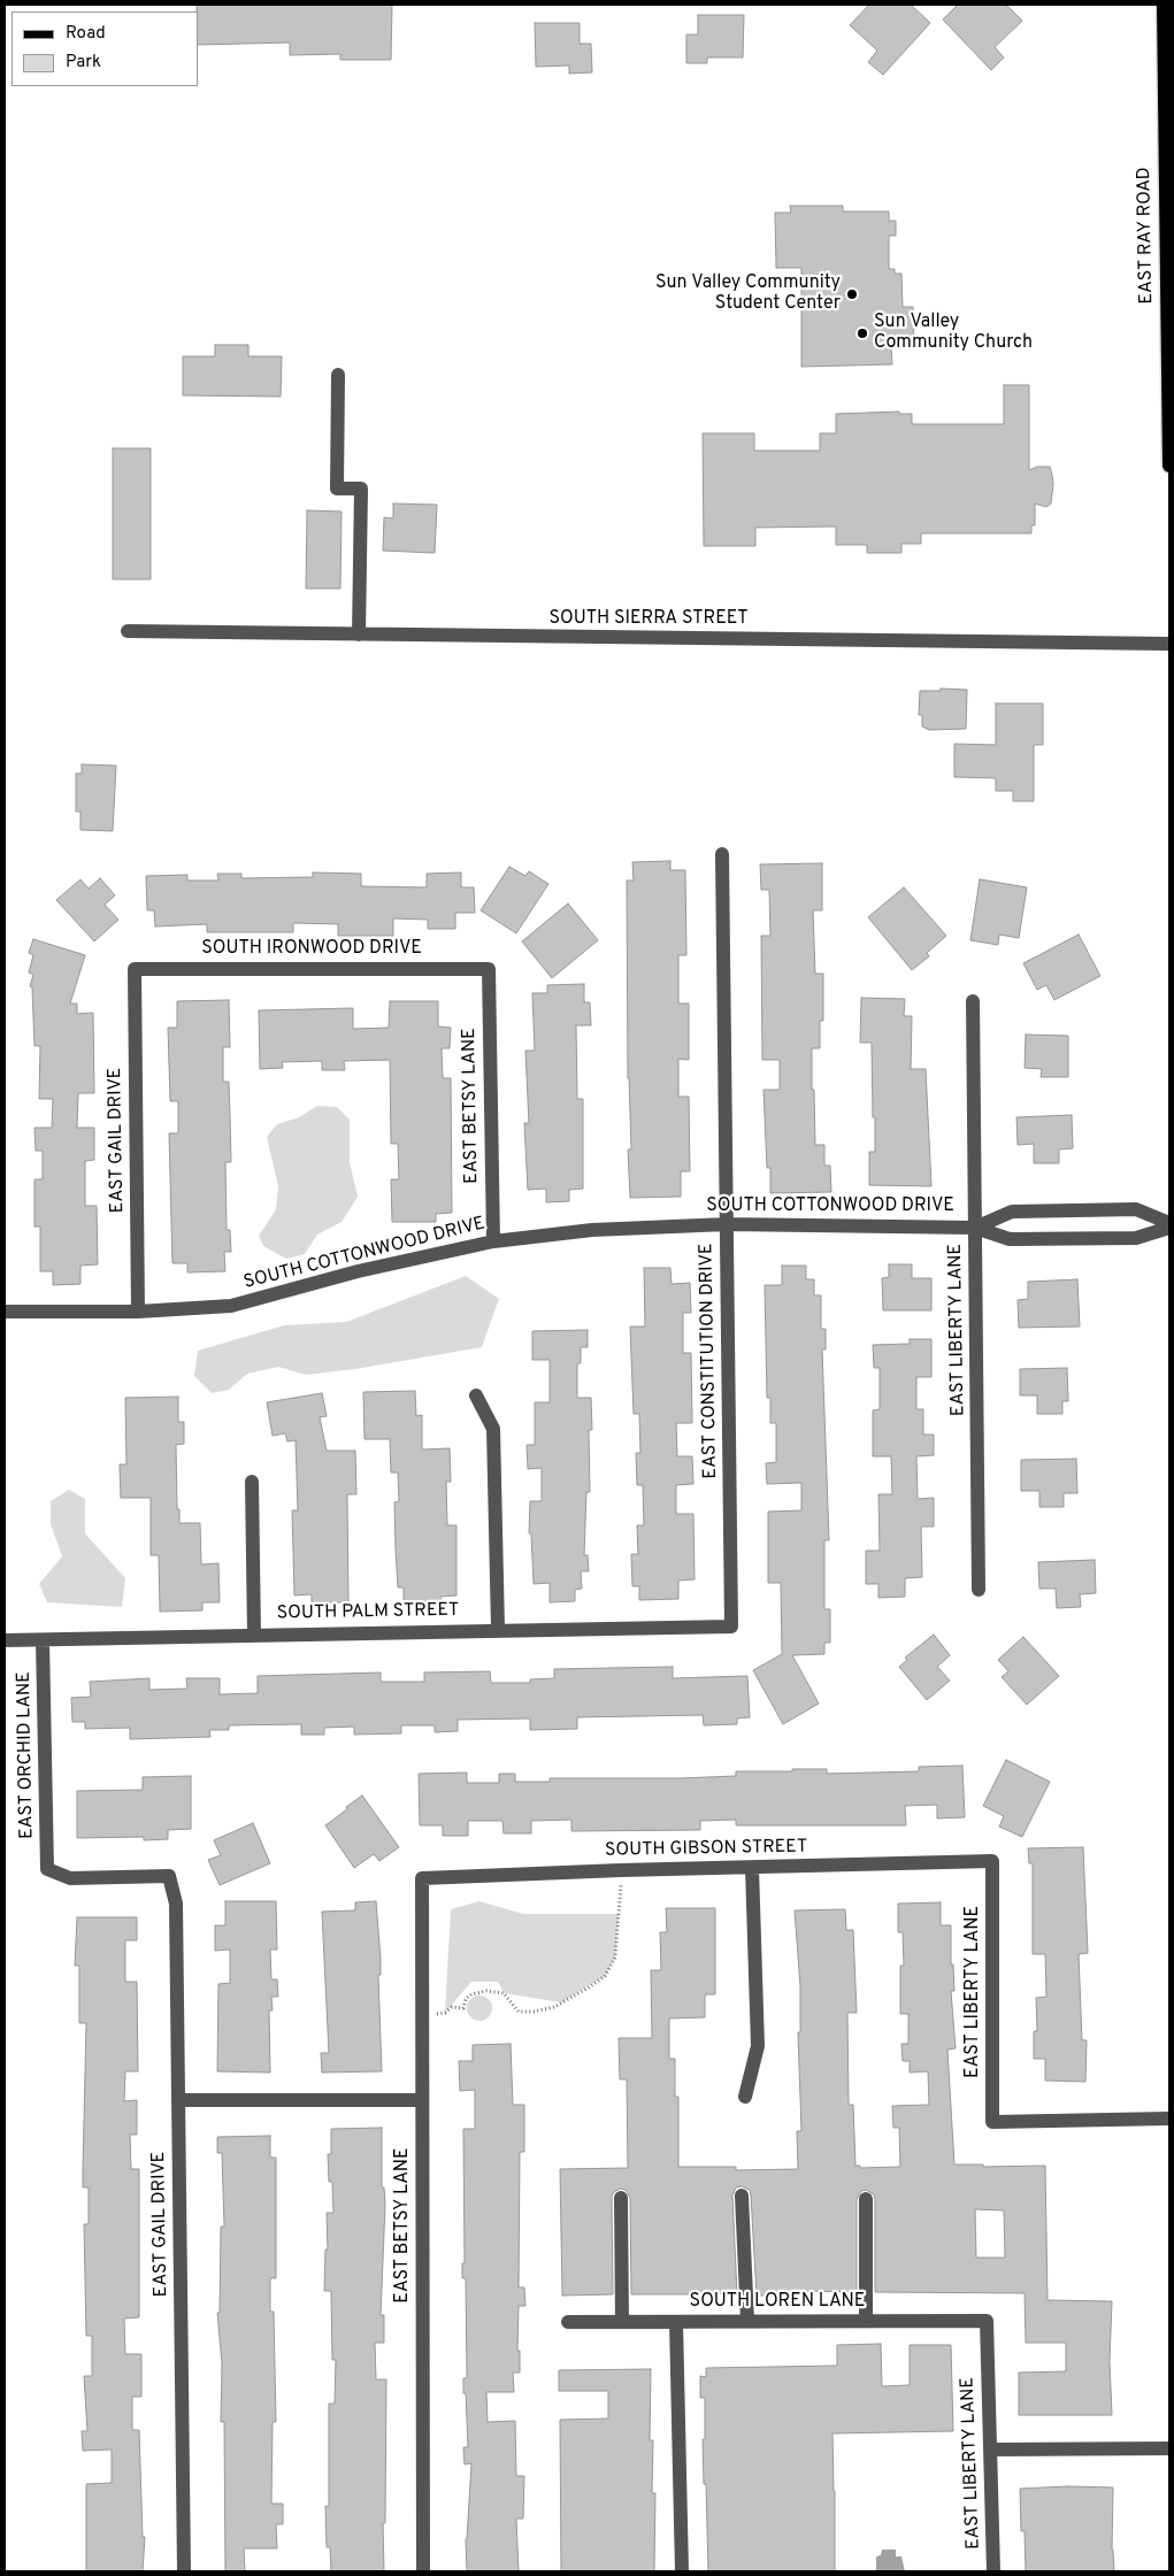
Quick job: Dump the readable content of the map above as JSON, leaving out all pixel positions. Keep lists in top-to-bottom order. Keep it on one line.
{"streets":{"main road":["EAST RAY ROAD"],"street":["SOUTH SIERRA STREET","SOUTH IRONWOOD DRIVE","EAST BETSY LANE","EAST GAIL DRIVE","SOUTH COTTONWOOD DRIVE","EAST LIBERTY LANE","EAST CONSTITUTION DRIVE","SOUTH PALM STREET","EAST ORCHID LANE","SOUTH GIBSON STREET","SOUTH LOREN LANE"]},"crossings":[["SOUTH IRONWOOD DRIVE","EAST BETSY LANE"],["SOUTH IRONWOOD DRIVE","EAST GAIL DRIVE"],["EAST BETSY LANE","SOUTH COTTONWOOD DRIVE"],["EAST BETSY LANE","SOUTH GIBSON STREET"],["EAST GAIL DRIVE","SOUTH COTTONWOOD DRIVE"],["EAST GAIL DRIVE","EAST ORCHID LANE"],["SOUTH COTTONWOOD DRIVE","EAST LIBERTY LANE"],["SOUTH COTTONWOOD DRIVE","EAST CONSTITUTION DRIVE"],["EAST LIBERTY LANE","SOUTH GIBSON STREET"],["EAST LIBERTY LANE","SOUTH LOREN LANE"],["EAST CONSTITUTION DRIVE","SOUTH PALM STREET"],["SOUTH PALM STREET","EAST ORCHID LANE"]],"places":["Sun Valley Community Student Center","Sun Valley Community Church"],"legend":["Road","Park"]}
